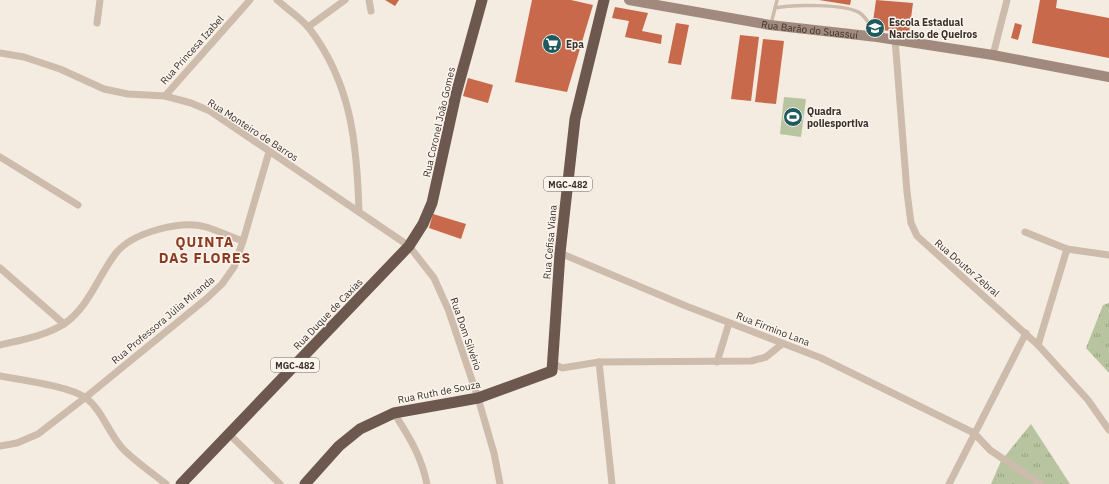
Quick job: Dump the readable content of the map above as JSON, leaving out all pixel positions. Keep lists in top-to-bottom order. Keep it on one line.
{"streets":{"highway":["Rua Coronel João Gomes","MGC-482","Rua Cefisa Viana","Rua Duque de Caxias","Rua Ruth de Souza"],"main road":["Rua Barão do Suassuí"],"street":["Rua Princesa Izabel","Rua Monteiro de Barros","Rua Doutor Zebral","Rua Professora Júlia Miranda","Rua Firmino Lana","Rua Dom Silvério"]},"crossings":[["Rua Barão do Suassuí","Rua Doutor Zebral"],["Rua Princesa Izabel","Rua Monteiro de Barros"],["Rua Coronel João Gomes","Rua Monteiro de Barros"],["Rua Coronel João Gomes","Rua Duque de Caxias"],["Rua Coronel João Gomes","Rua Dom Silvério"],["Rua Monteiro de Barros","Rua Duque de Caxias"],["Rua Monteiro de Barros","Rua Professora Júlia Miranda"],["Rua Monteiro de Barros","Rua Dom Silvério"],["Rua Cefisa Viana","Rua Firmino Lana"],["Rua Cefisa Viana","Rua Ruth de Souza"],["Rua Duque de Caxias","Rua Dom Silvério"],["Rua Dom Silvério","Rua Ruth de Souza"]],"districts":["QUINTA DAS FLORES"],"places":{"school or university":["Escola Estadual Narciso de Queiros"],"supermarket":["Epa"],"sports":["Quadra poliesportiva"]}}
